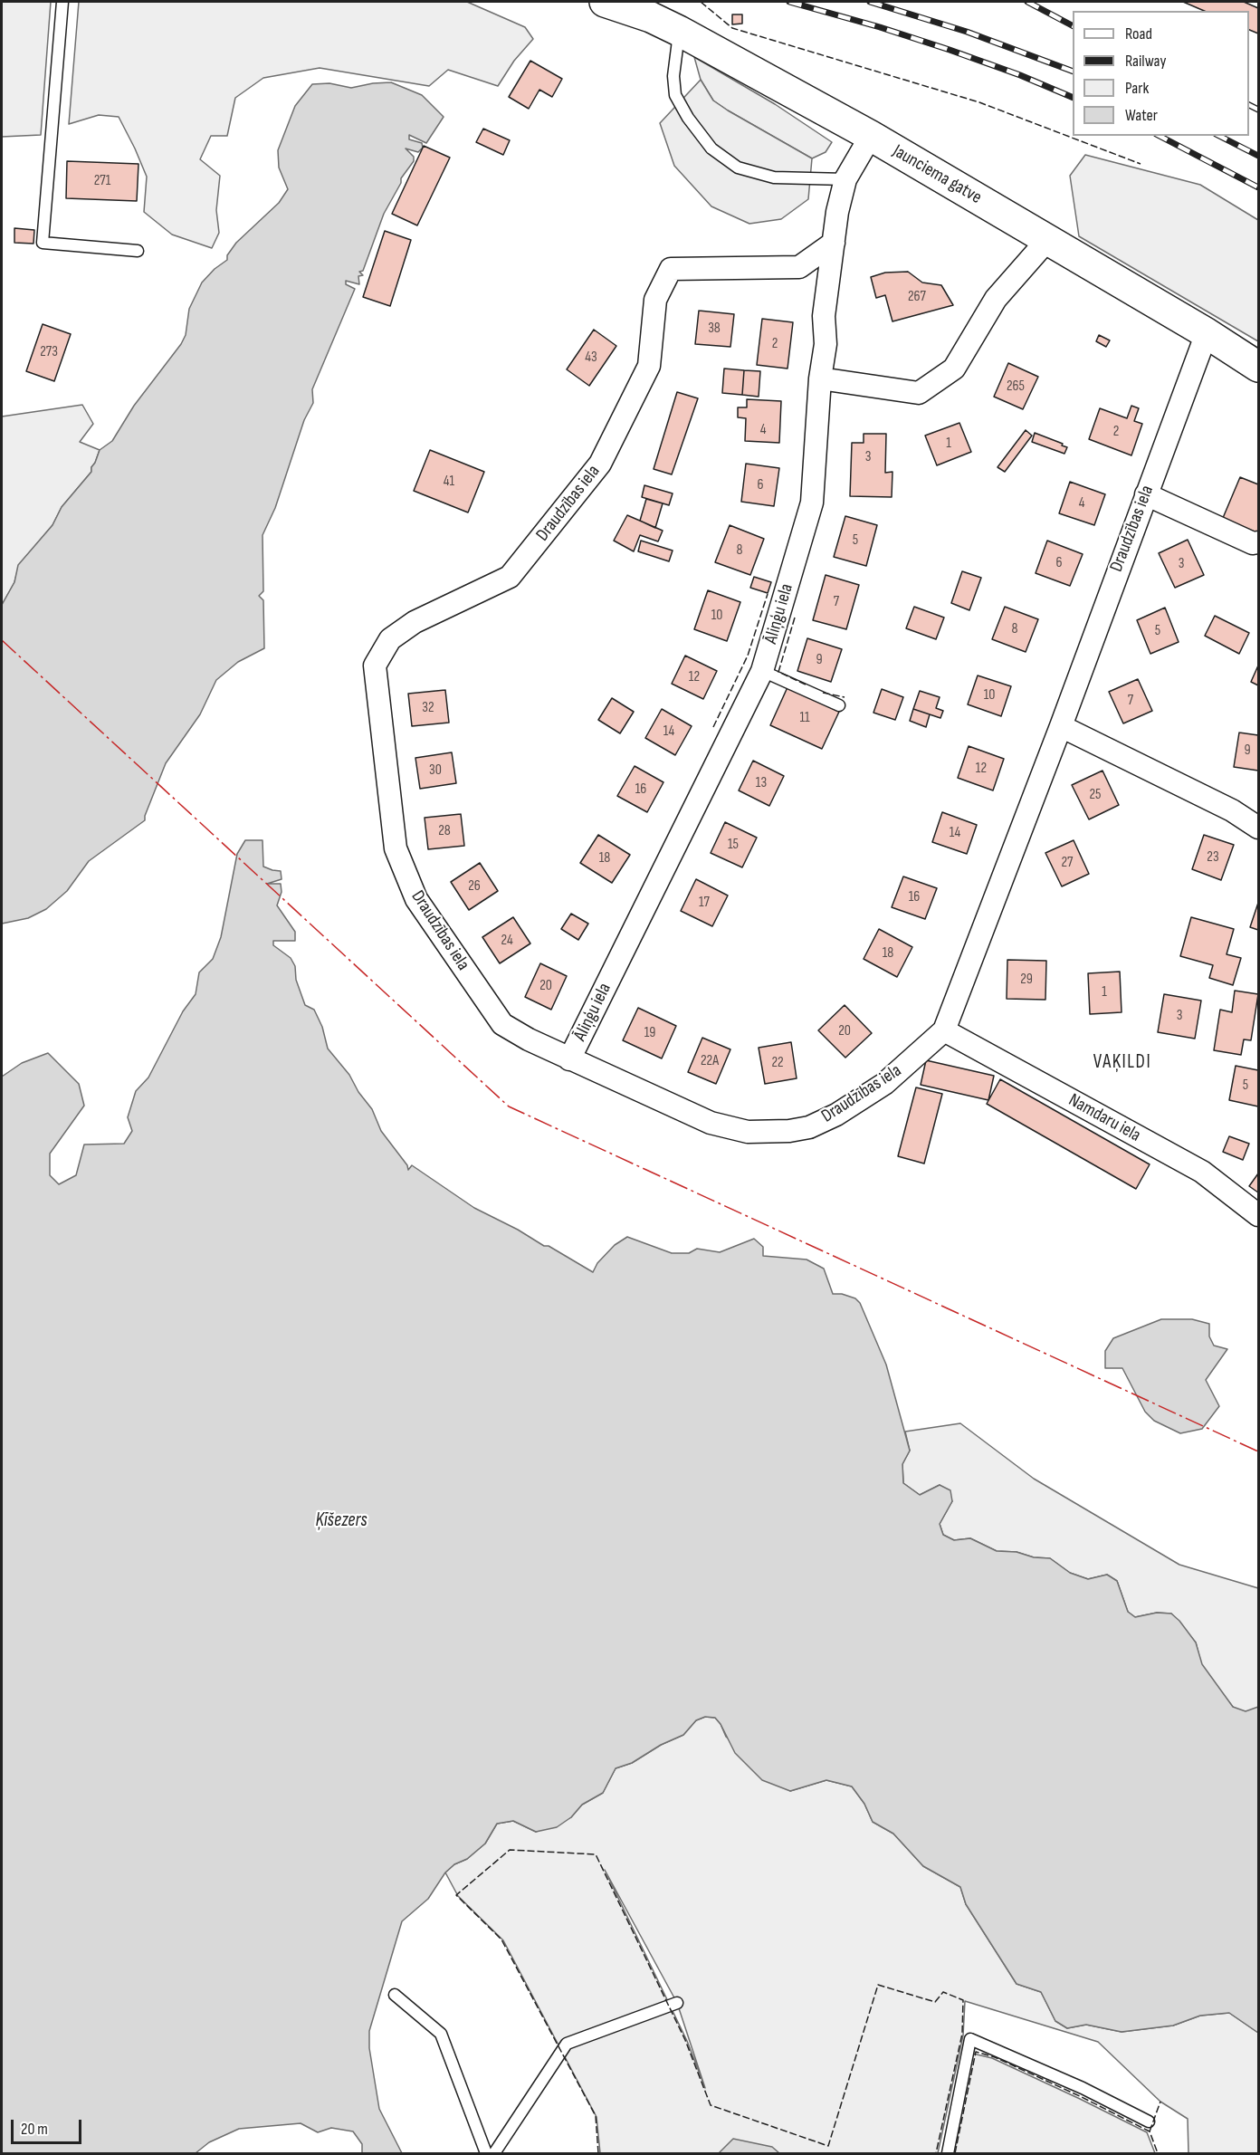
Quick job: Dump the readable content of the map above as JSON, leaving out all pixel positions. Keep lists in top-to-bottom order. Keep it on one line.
{"streets":{"main road":["Jaunciema gatve"],"street":["Draudzības iela","Āliņģu iela","Namdaru iela"]},"crossings":[["Jaunciema gatve","Draudzības iela"],["Jaunciema gatve","Āliņģu iela"],["Draudzības iela","Āliņģu iela"],["Draudzības iela","Namdaru iela"]],"districts":["VAĶILDI"],"water":["Ķīšezers"],"house_numbers":["271","267","38","2","273","43","265","4","2","1","3","41","6","4","5","8","6","3","7","10","8","5","9","12","10","7","32","11","14","9","12","30","13","16","25","28","14","15","23","18","27","26","16","17","24","18","29","20","1","3","20","19","22A","22","5"],"legend":["Road","Railway","Park","Water"],"scale_bar":"20 m"}
